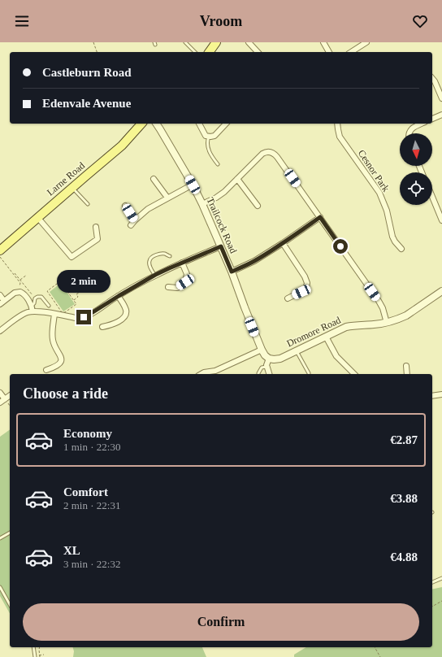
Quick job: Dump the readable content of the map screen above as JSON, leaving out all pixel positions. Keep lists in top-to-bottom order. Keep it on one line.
{"streets":{"main road":["Larne Road"],"street":["Cesnor Park","Trailcock Road","Dromore Road"]},"crossings":[["Trailcock Road","Dromore Road"]],"north":"bottom","page":{"header":"Vroom","banner":["Castleburn Road","Edenvale Avenue"],"bubble":"2 min","heading":"Choose a ride","list":[{"name":"Economy","note":"1 min · 22:30","value":"€2.87"},{"name":"Comfort","note":"2 min · 22:31","value":"€3.88"},{"name":"XL","note":"3 min · 22:32","value":"€4.88"}],"buttons":"Confirm"}}
